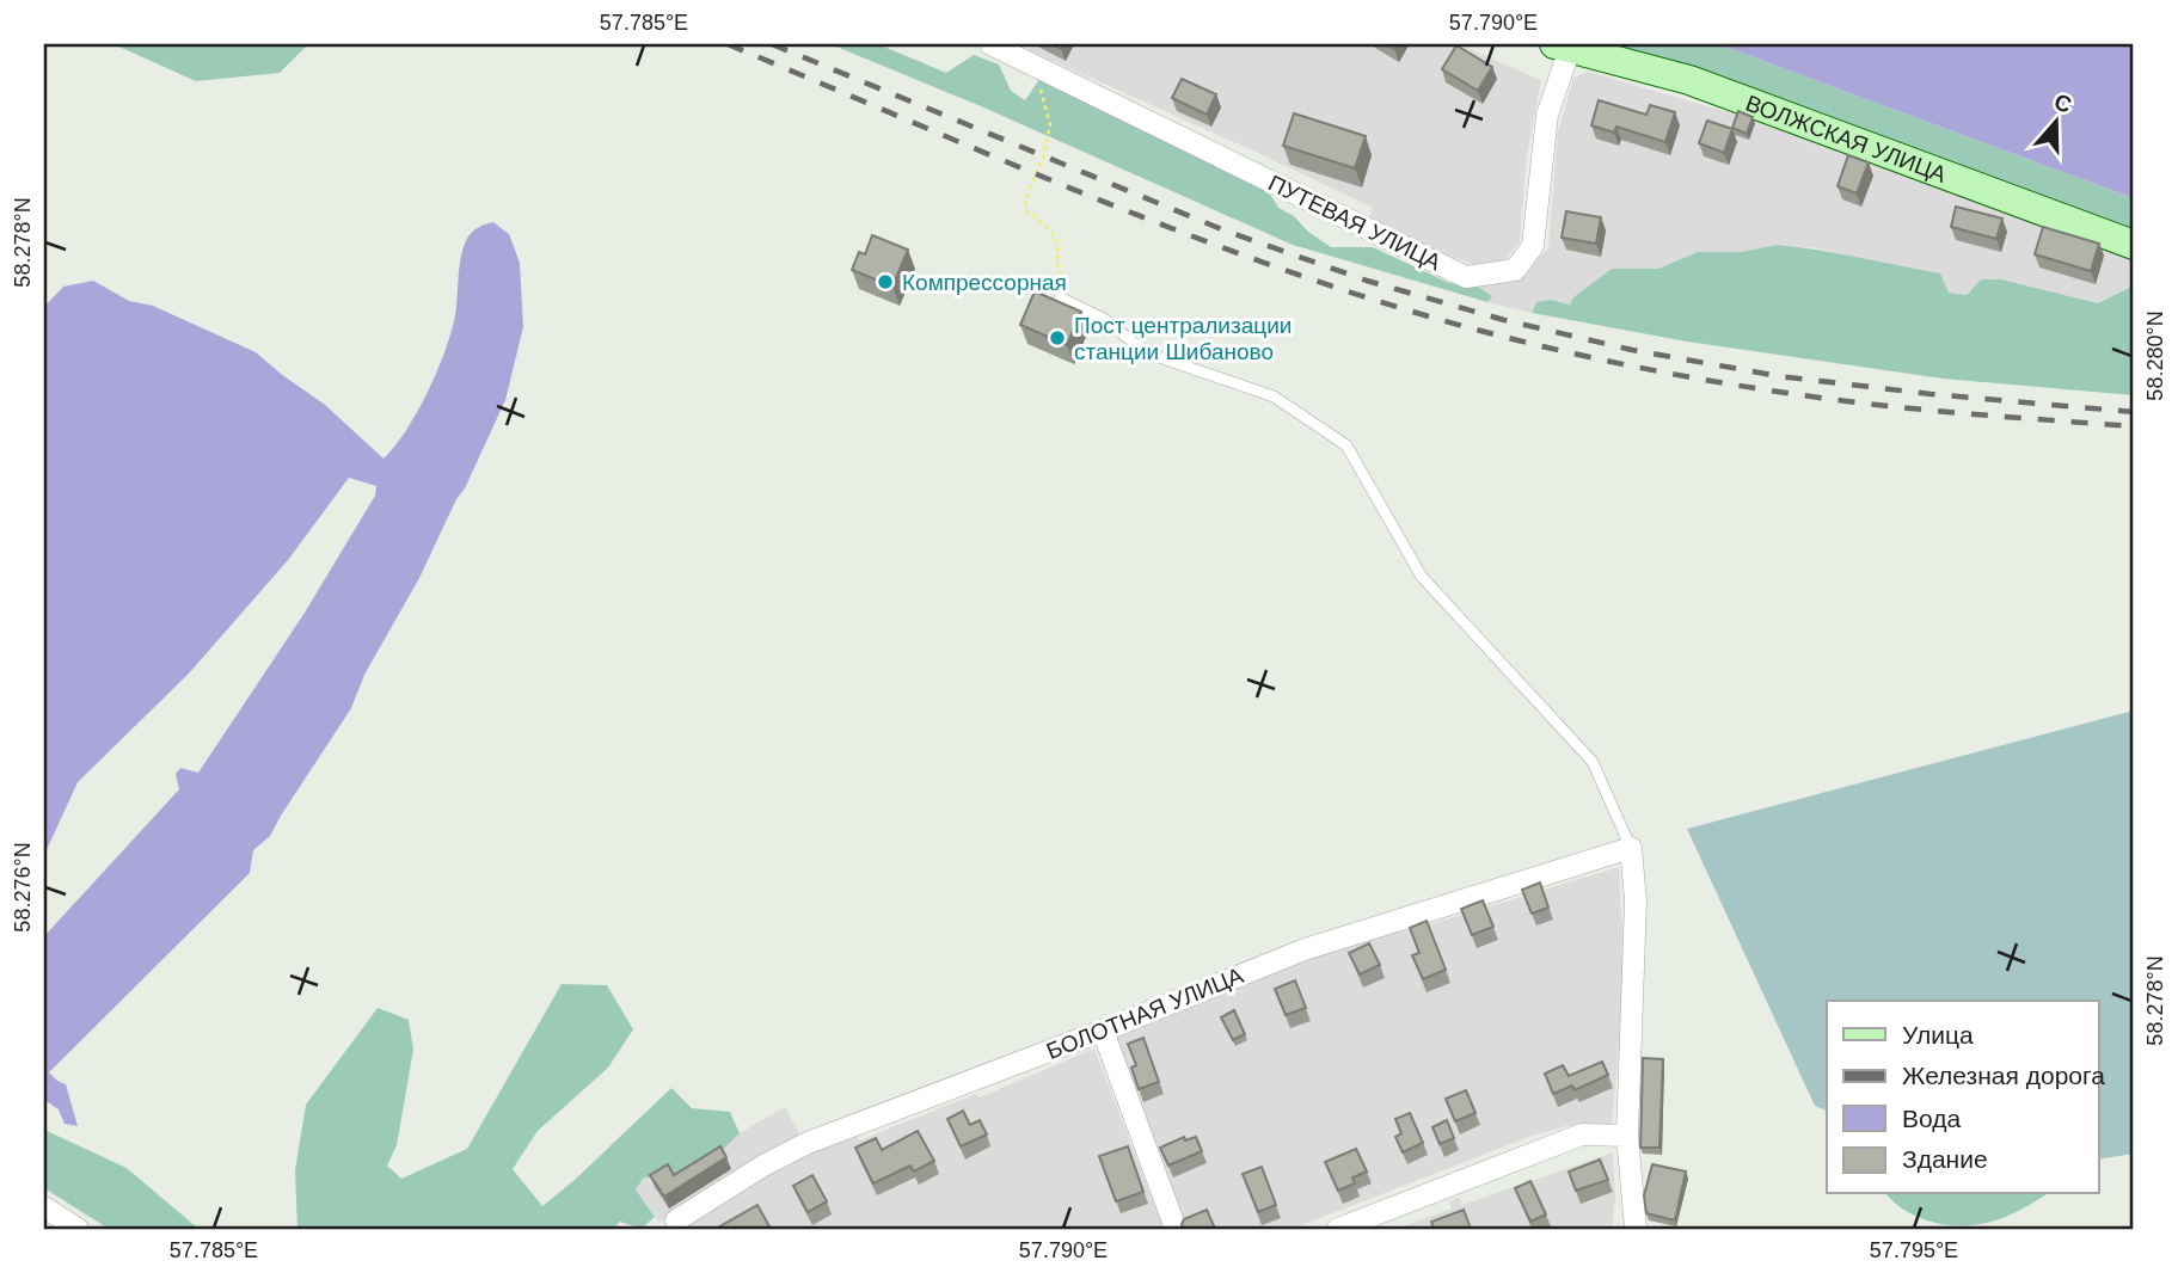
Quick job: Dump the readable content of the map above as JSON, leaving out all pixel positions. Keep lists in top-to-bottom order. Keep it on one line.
{"streets":{"street":["ВОЛЖСКАЯ УЛИЦА","ПУТЕВАЯ УЛИЦА","БОЛОТНАЯ УЛИЦА"]},"crossings":[["ВОЛЖСКАЯ УЛИЦА","ПУТЕВАЯ УЛИЦА"]],"places":["Компрессорная","Пост централизации станции Шибаново"],"legend":["Улица","Железная дорога","Вода","Здание"],"north":"top","coordinates":["57.785°E","57.790°E","58.278°N","58.280°N","58.276°N","57.795°E"]}
